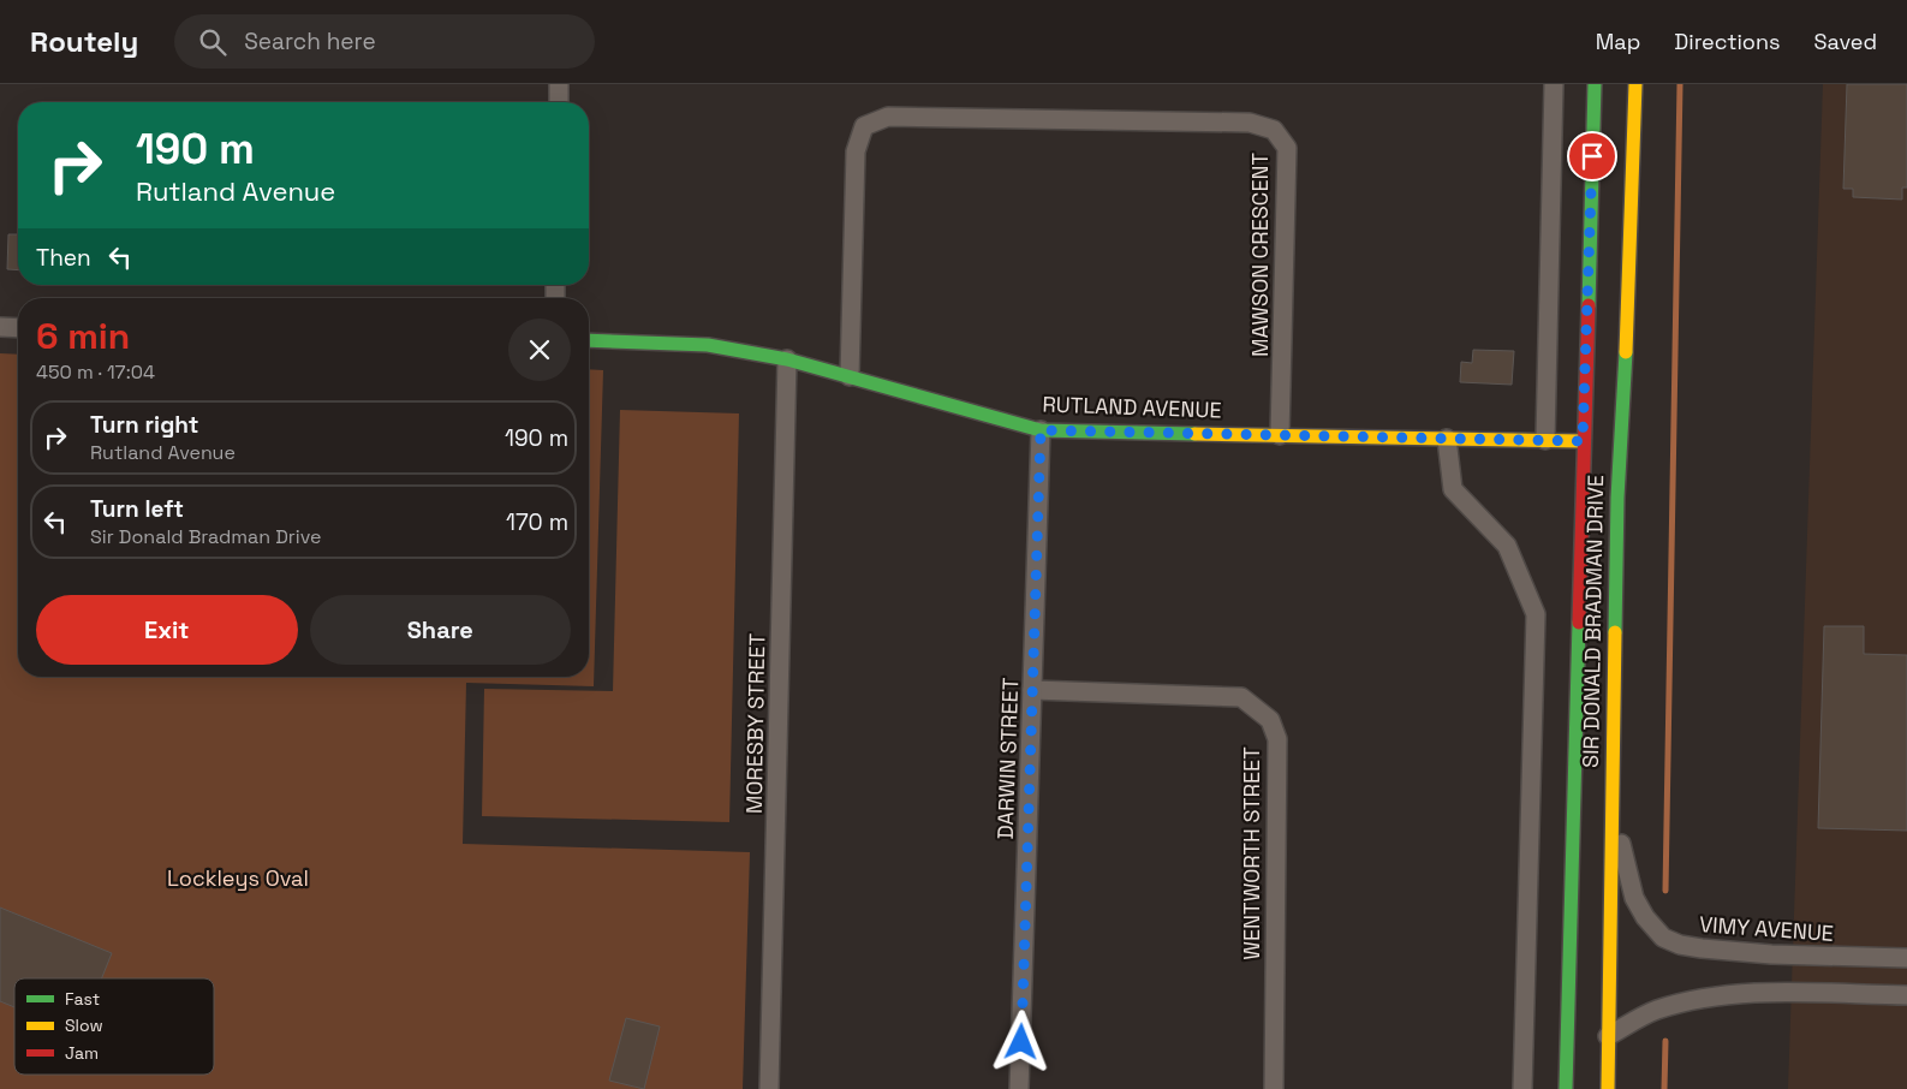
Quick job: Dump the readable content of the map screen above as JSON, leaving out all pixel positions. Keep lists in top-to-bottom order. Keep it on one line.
{"streets":{"main road":["RUTLAND AVENUE","SIR DONALD BRADMAN DRIVE"],"street":["MAWSON CRESCENT","MORESBY STREET","DARWIN STREET","WENTWORTH STREET","VIMY AVENUE"]},"crossings":[["MAWSON CRESCENT","RUTLAND AVENUE"],["RUTLAND AVENUE","SIR DONALD BRADMAN DRIVE"],["RUTLAND AVENUE","MORESBY STREET"],["RUTLAND AVENUE","DARWIN STREET"],["SIR DONALD BRADMAN DRIVE","VIMY AVENUE"],["DARWIN STREET","WENTWORTH STREET"]],"parks":["Lockleys Oval"],"legend":["Fast","Slow","Jam"],"page":{"header":"Routely","search":"Search here","nav":["Map","Directions","Saved"],"turn":["190 m","Rutland Avenue"],"then":"Then","heading":["6 min","450 m · 17:04"],"list":[{"name":"Turn right","note":"Rutland Avenue","value":"190 m"},{"name":"Turn left","note":"Sir Donald Bradman Drive","value":"170 m"}],"buttons":["Exit","Share"]}}
